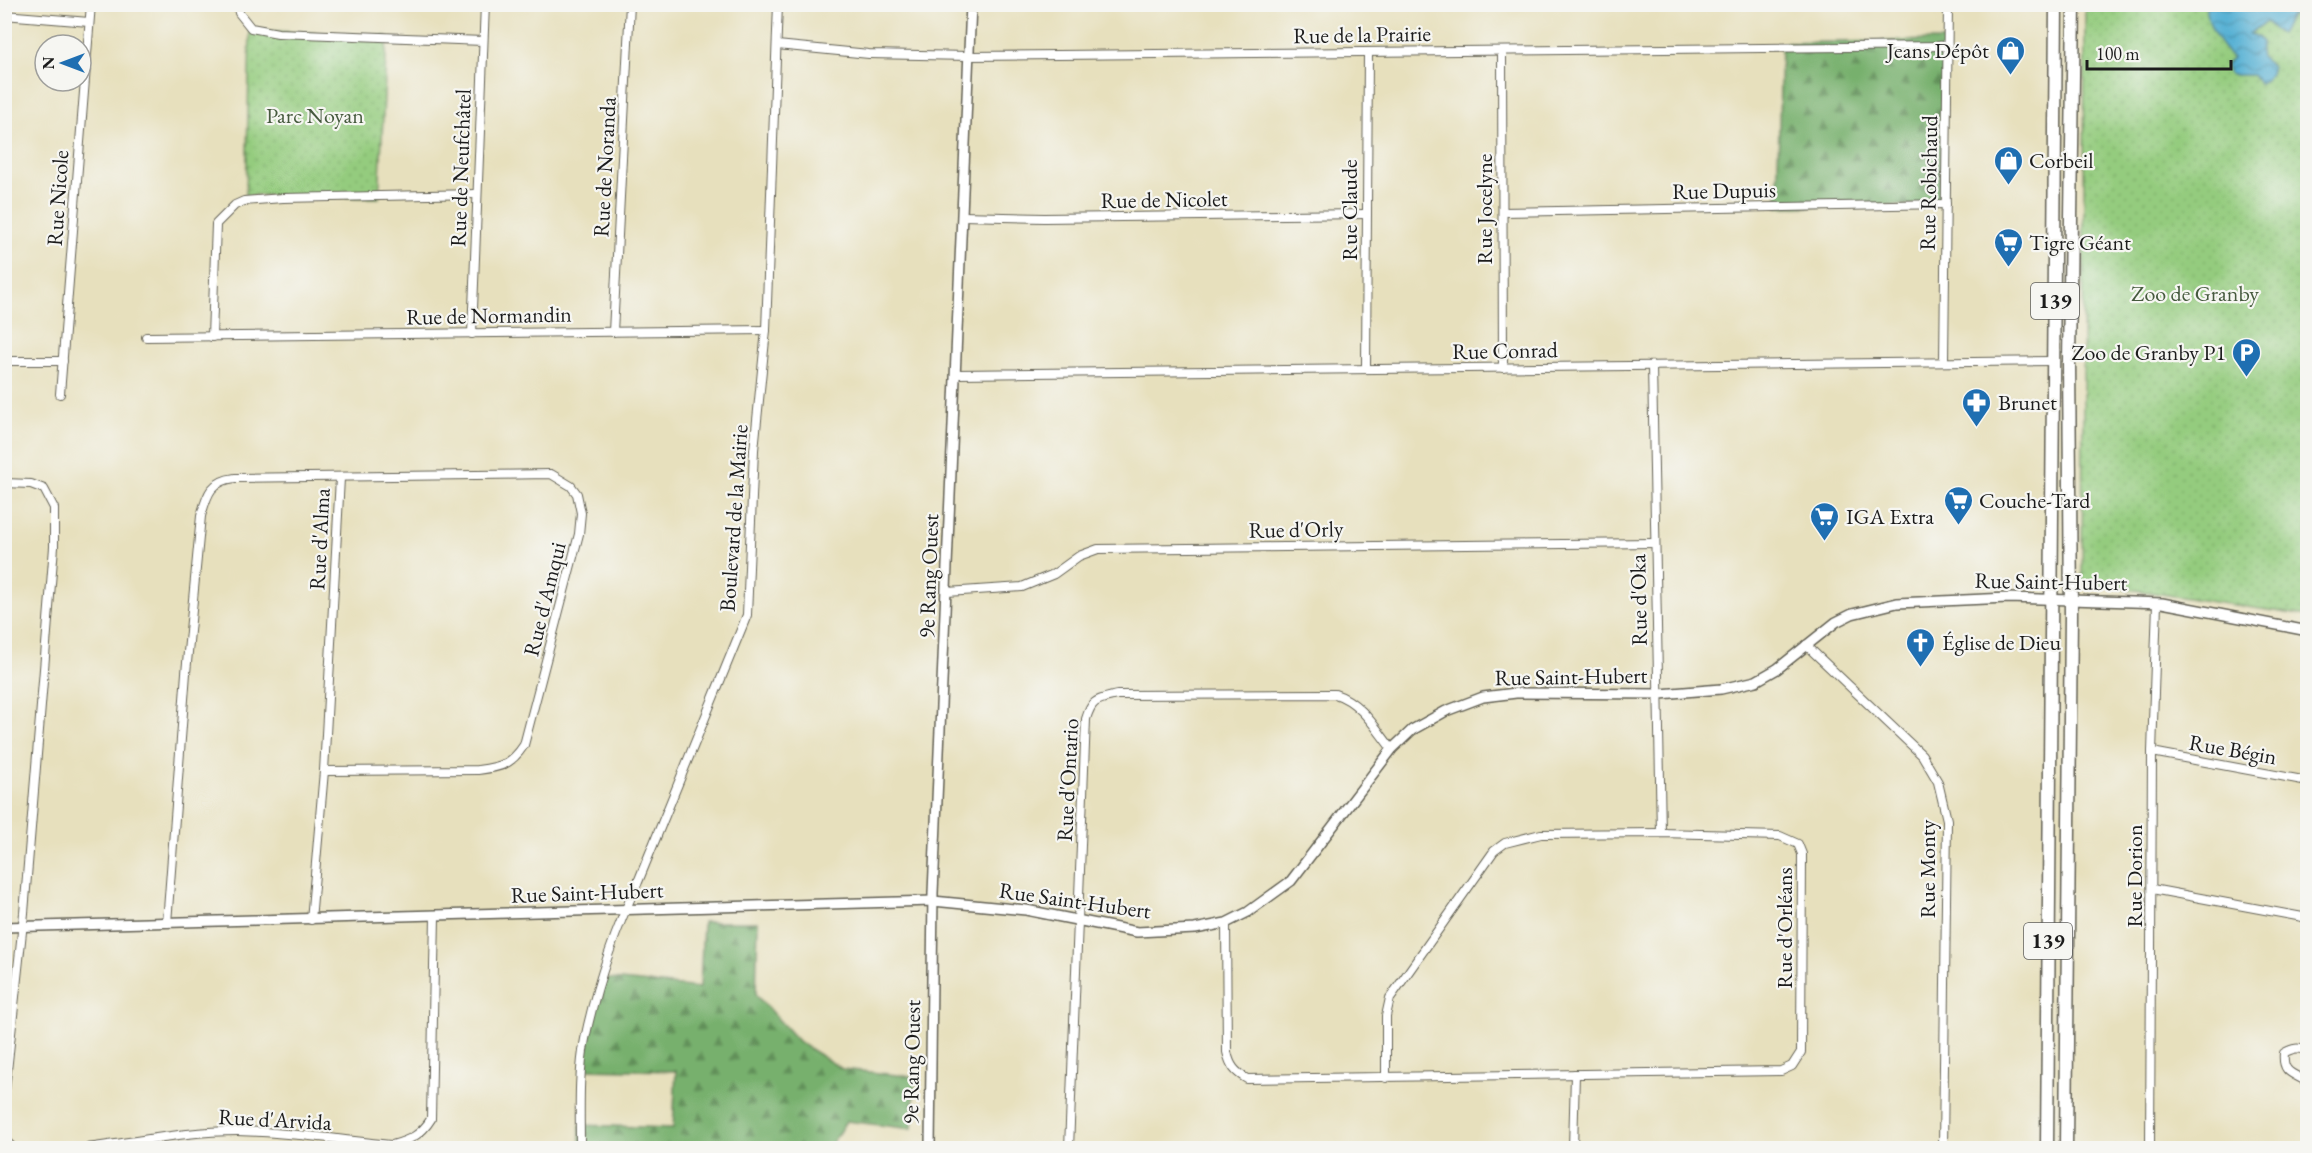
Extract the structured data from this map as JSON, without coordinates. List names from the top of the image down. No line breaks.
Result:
{"streets":{"highway":["139"],"street":["Rue de la Prairie","Rue de Noranda","Rue de Neufchâtel","Rue Robichaud","Rue Dupuis","Rue Nicole","Rue de Nicolet","Rue Jocelyne","Rue Claude","Rue de Normandin","Rue Conrad","Boulevard de la Mairie","Rue d'Orly","Rue d'Alma","9e Rang Ouest","Rue Saint-Hubert","Rue d'Amqui","Rue d'Oka","Rue Bégin","Rue d'Ontario","Rue Monty","Rue Dorion","Rue d'Orléans","Rue d'Arvida"]},"crossings":[["Rue de la Prairie","Rue Robichaud"],["Rue de la Prairie","Rue Jocelyne"],["Rue de la Prairie","Rue Claude"],["Rue de la Prairie","Boulevard de la Mairie"],["Rue de la Prairie","9e Rang Ouest"],["Rue de Noranda","Rue de Normandin"],["Rue de Neufchâtel","Rue de Normandin"],["Rue Robichaud","Rue Dupuis"],["Rue Robichaud","Rue Conrad"],["Rue Dupuis","Rue Jocelyne"],["Rue de Nicolet","Rue Claude"],["Rue de Nicolet","9e Rang Ouest"],["Rue Jocelyne","Rue Conrad"],["Rue Claude","Rue Conrad"],["139","Rue Conrad"],["139","Rue Saint-Hubert"],["Rue de Normandin","Boulevard de la Mairie"],["Rue Conrad","9e Rang Ouest"],["Rue Conrad","Rue d'Oka"],["Boulevard de la Mairie","Rue Saint-Hubert"],["Rue d'Orly","9e Rang Ouest"],["Rue d'Orly","Rue d'Oka"],["Rue d'Alma","Rue Saint-Hubert"],["Rue d'Alma","Rue d'Amqui"],["9e Rang Ouest","Rue Saint-Hubert"],["Rue Saint-Hubert","Rue d'Oka"],["Rue Saint-Hubert","Rue d'Ontario"],["Rue Saint-Hubert","Rue Monty"],["Rue Saint-Hubert","Rue Dorion"],["Rue Saint-Hubert","Rue d'Orléans"],["Rue Saint-Hubert","Rue d'Arvida"],["Rue d'Oka","Rue d'Orléans"],["Rue Bégin","Rue Dorion"]],"parks":["Parc Noyan","Zoo de Granby"],"places":{"shop":["Jeans Dépôt","Corbeil"],"supermarket":["Tigre Géant","Couche-Tard","IGA Extra"],"parking":["Zoo de Granby P1"],"pharmacy":["Brunet"],"church":["Église de Dieu"]},"scale_bar":"100 m","north":"left"}
